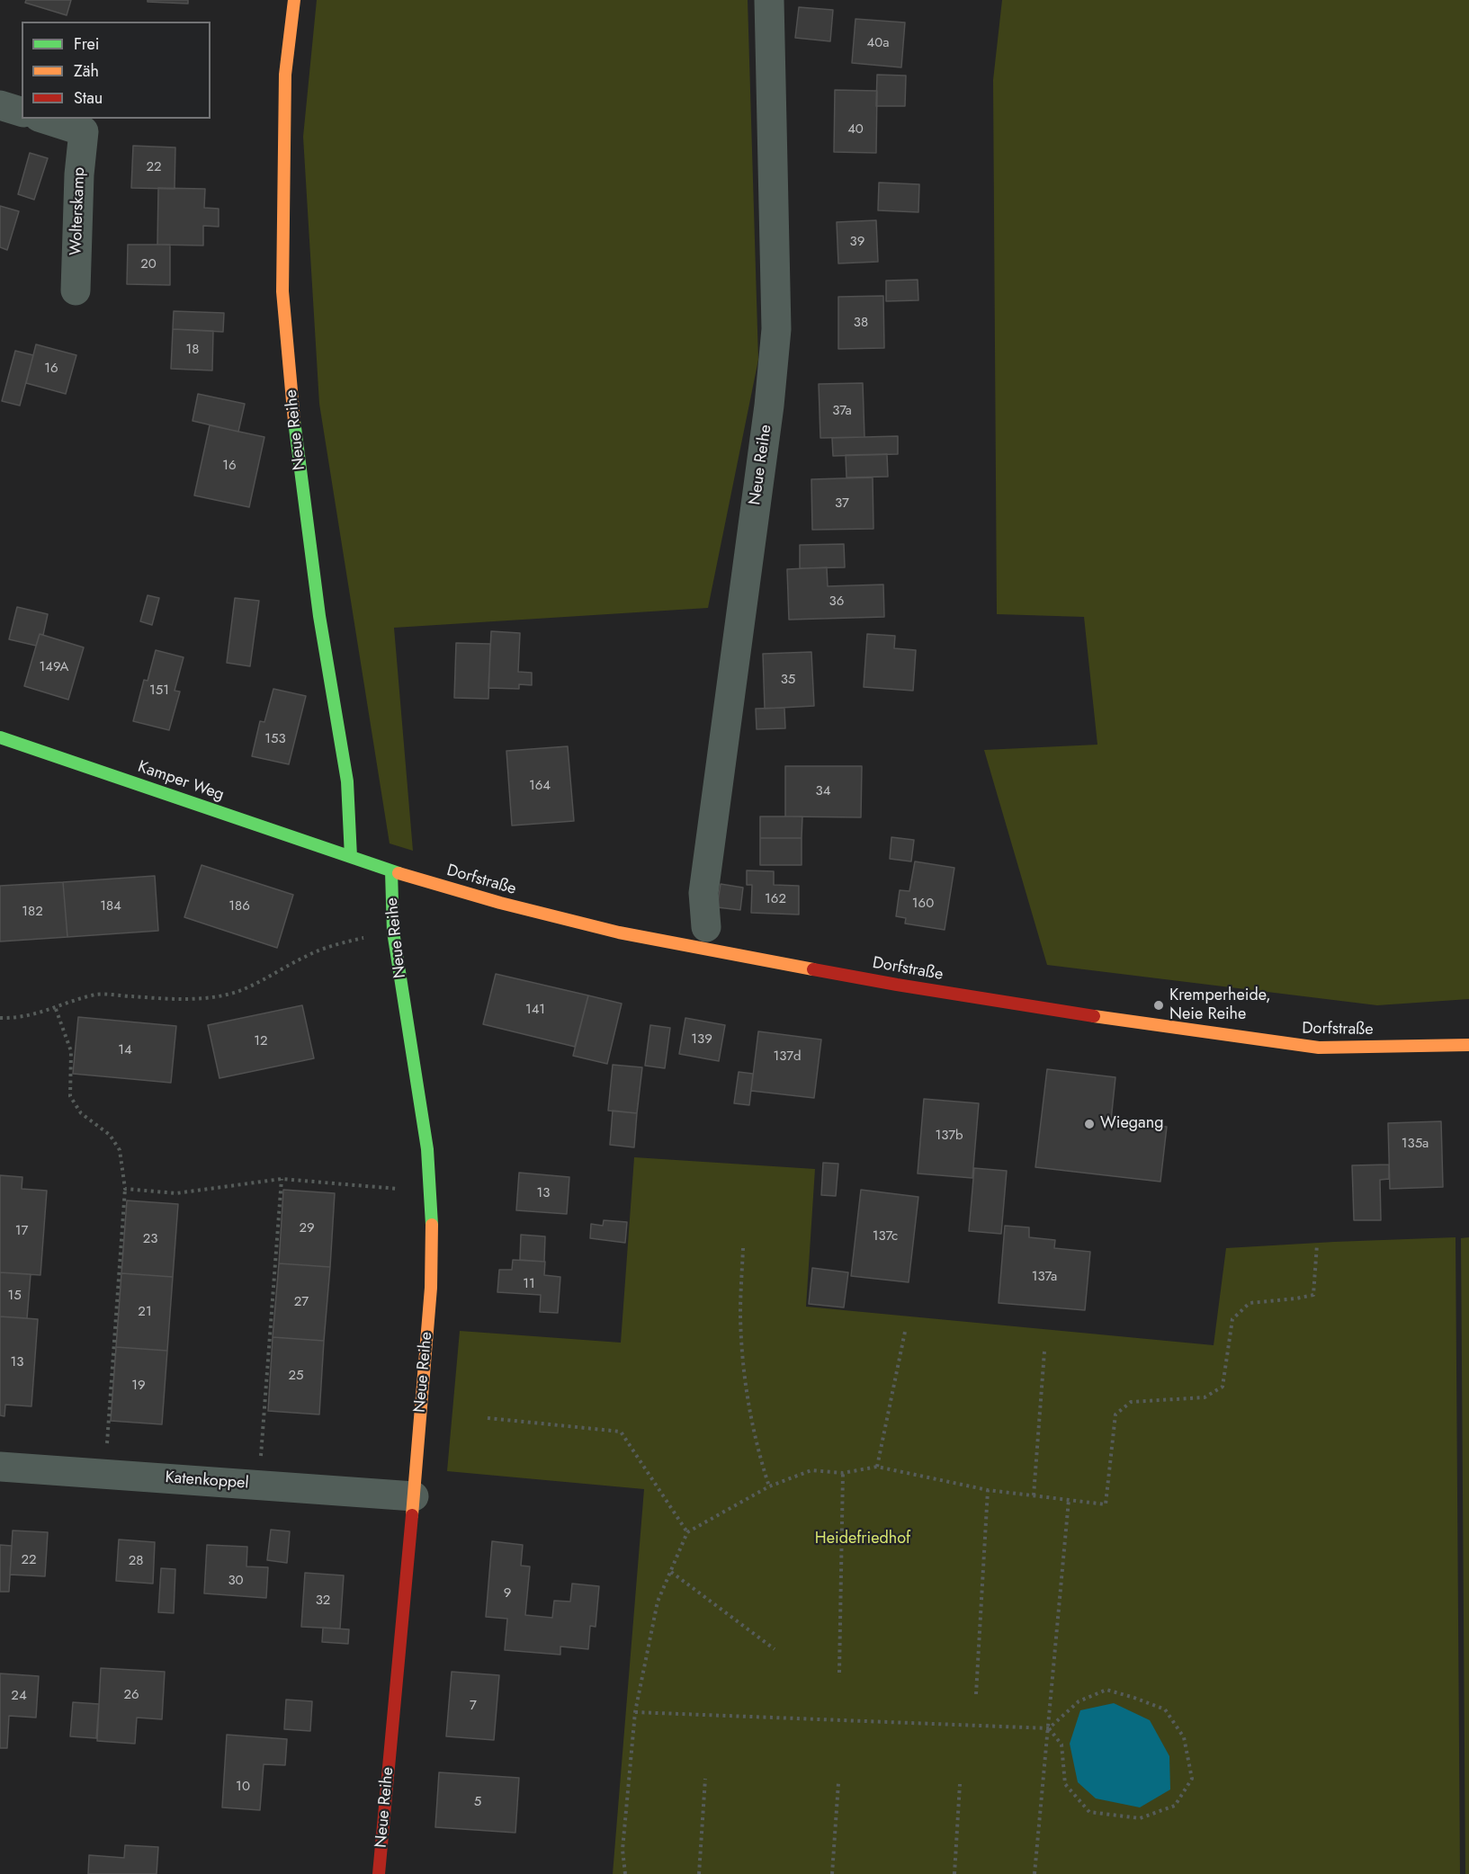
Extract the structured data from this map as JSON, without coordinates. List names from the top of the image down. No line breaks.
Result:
{"streets":{"street":["Wolterskamp","Neue Reihe","Kamper Weg","Dorfstraße","Katenkoppel"]},"crossings":[["Neue Reihe","Kamper Weg"],["Neue Reihe","Dorfstraße"],["Neue Reihe","Katenkoppel"],["Kamper Weg","Dorfstraße"]],"parks":["Heidefriedhof"],"places":["Kremperheide, Neie Reihe","Wiegang"],"house_numbers":["40a","40","22","39","20","38","18","16","37a","16","37","36","149A","35","151","153","164","34","162","160","184","186","182","141","139","12","14","137d","137b","135a","13","29","17","137c","23","137a","11","15","27","21","13","25","19","22","28","30","9","32","26","24","7","10","5"],"legend":["Frei","Zäh","Stau"]}
